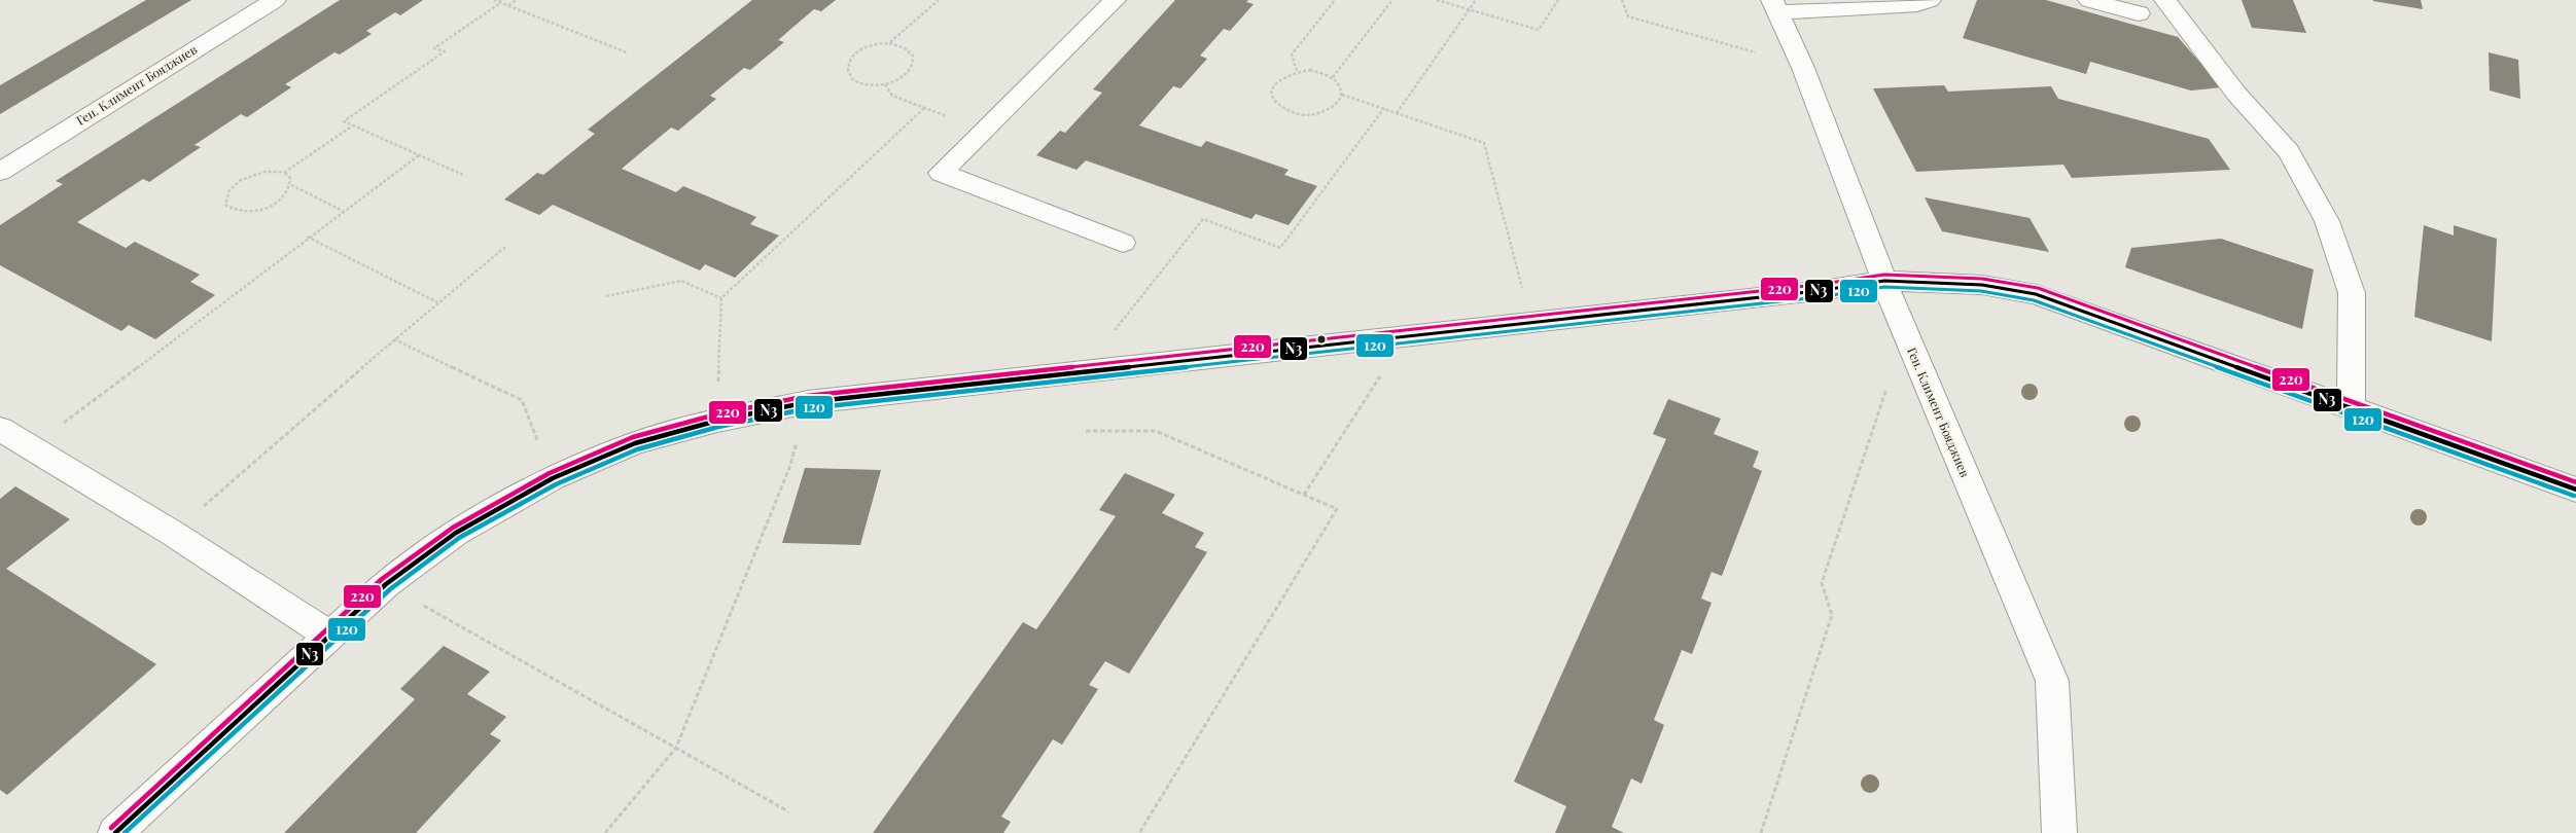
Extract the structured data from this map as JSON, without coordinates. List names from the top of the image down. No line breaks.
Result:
{"streets":{"street":["Ген. Климент Бояджиев"]},"lines":["transit line 220","transit line N3","transit line 120"]}
